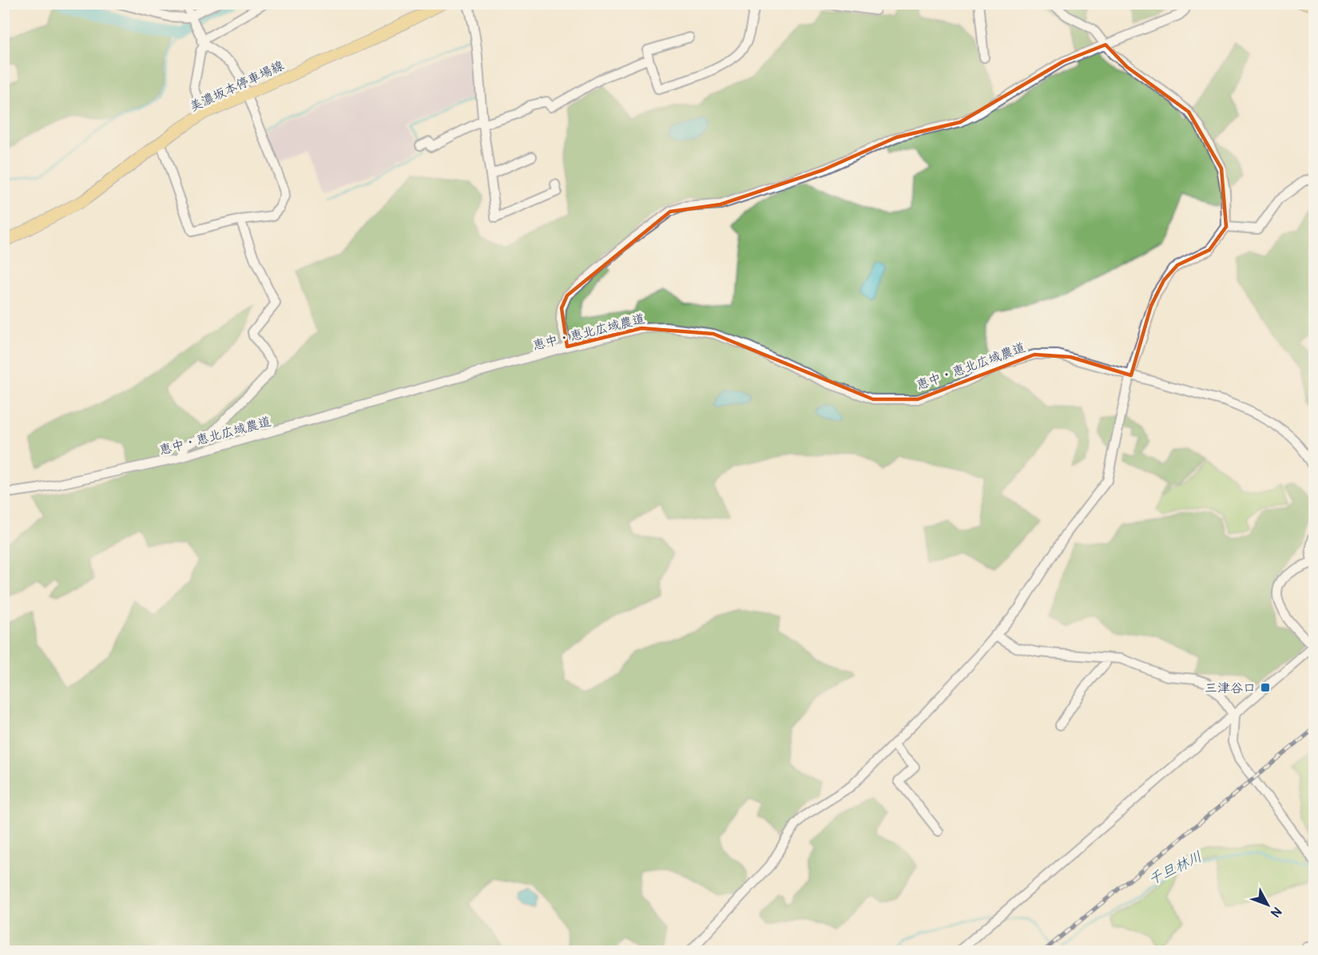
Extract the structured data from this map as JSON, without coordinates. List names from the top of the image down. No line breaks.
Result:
{"streets":{"main road":["美濃坂本停車場線"],"street":["恵中・恵北広域農道"]},"water":["千旦林川"],"places":{"transit":["三津谷口"]},"north":"bottom right"}
